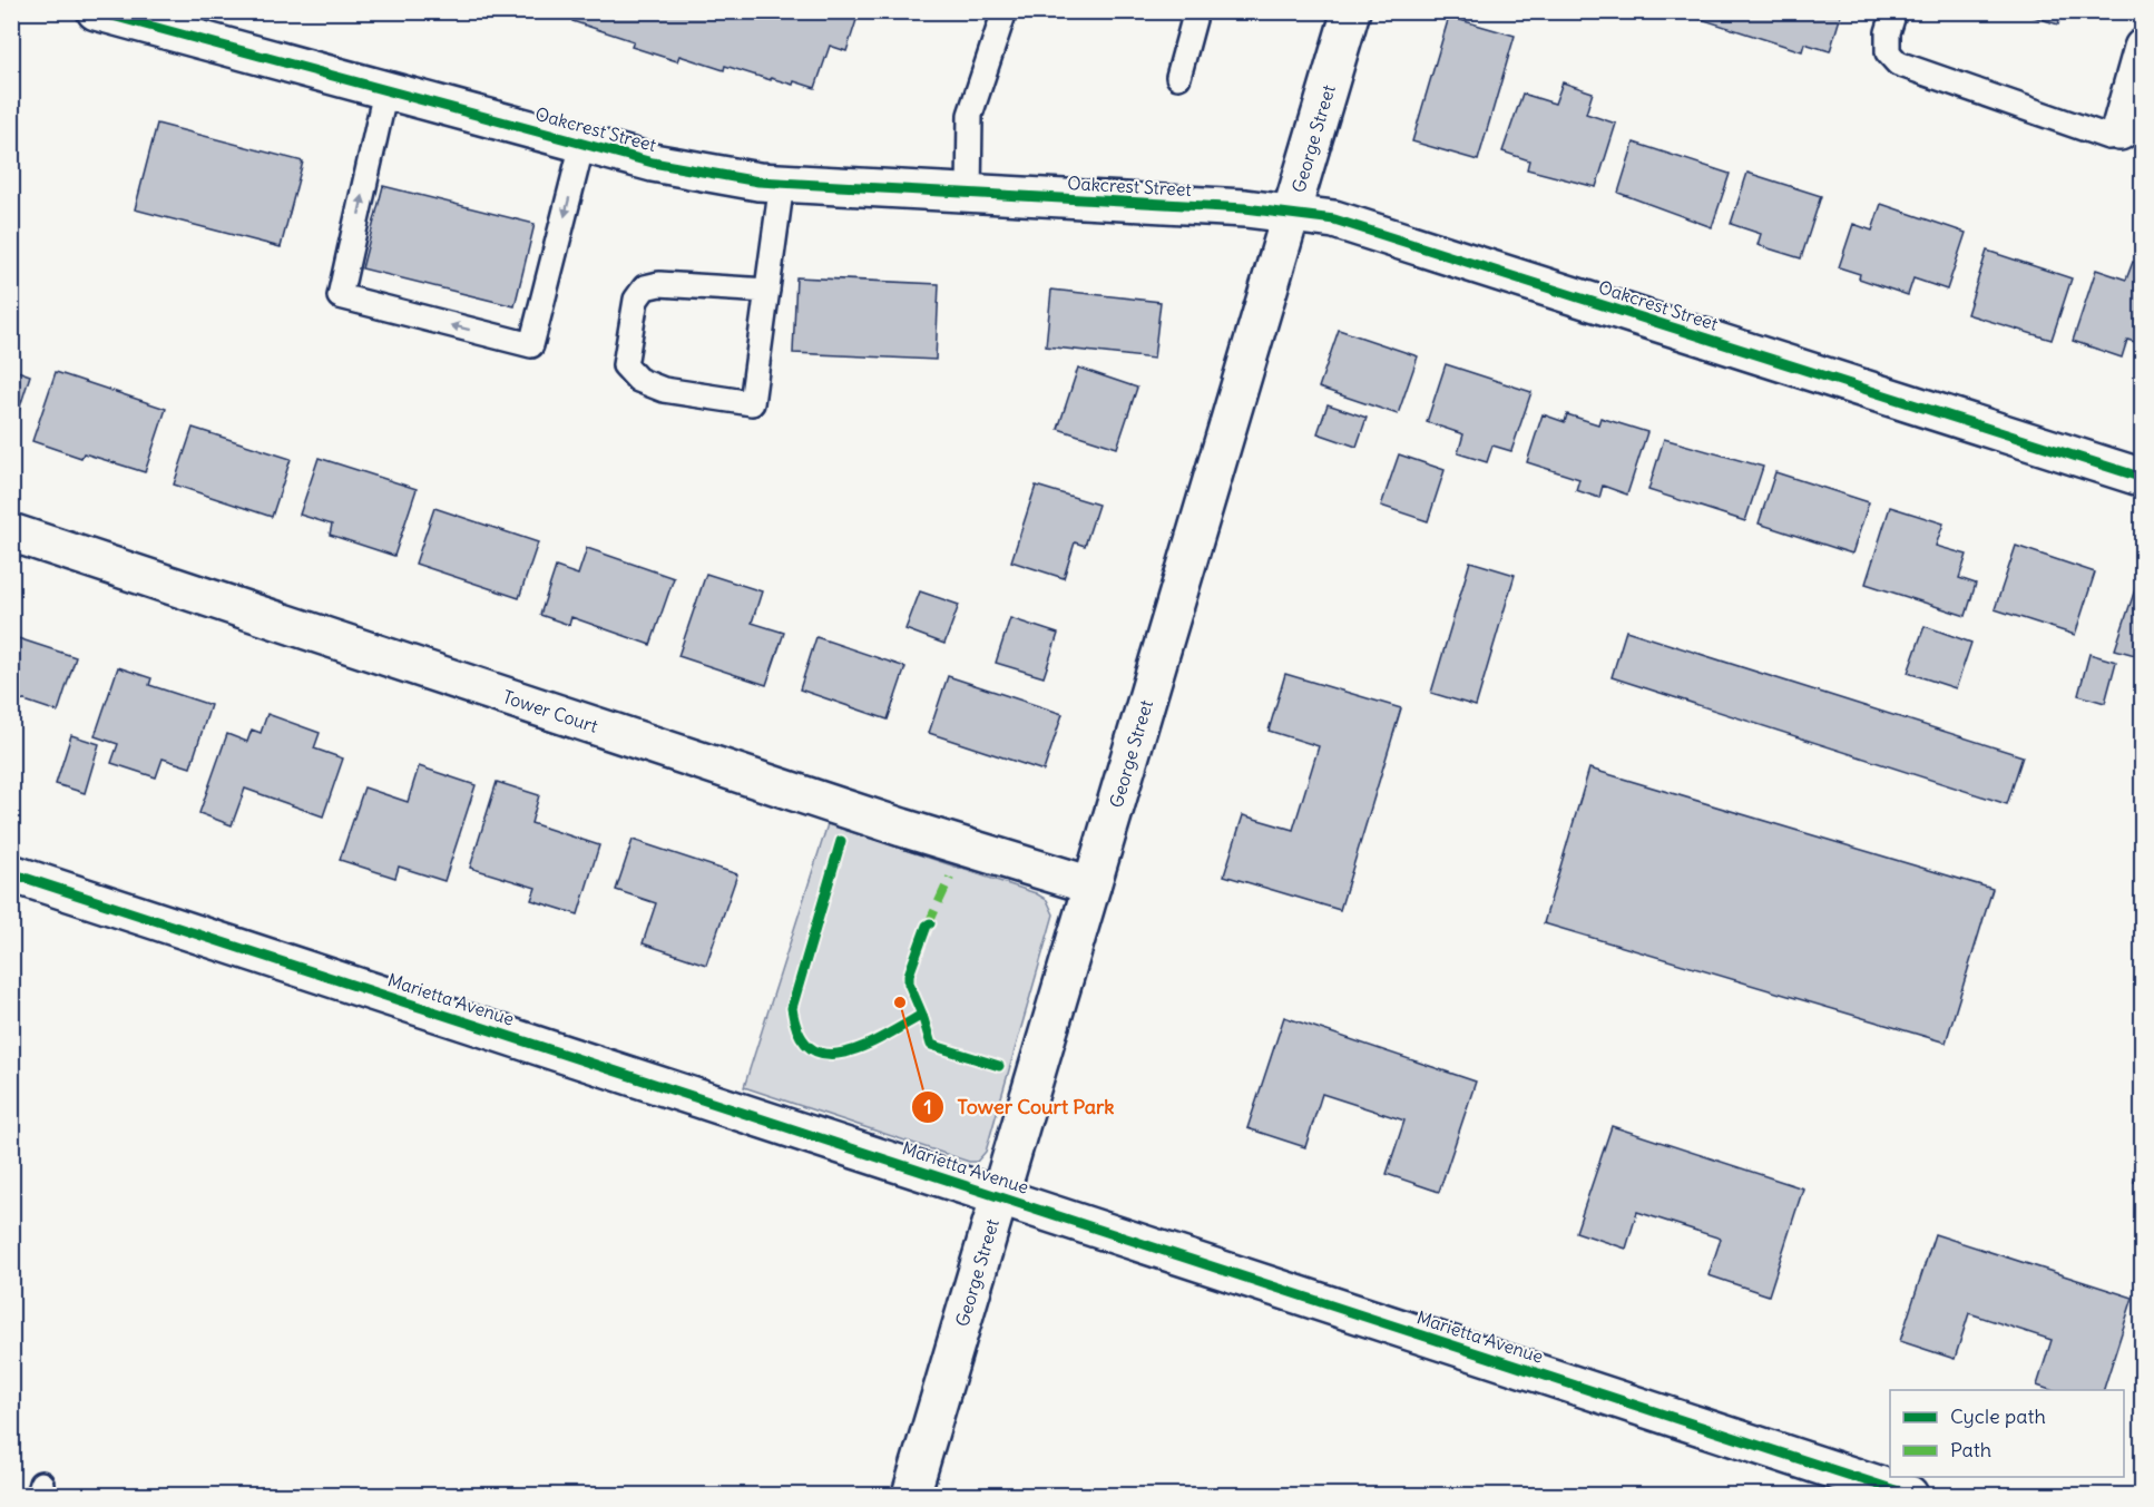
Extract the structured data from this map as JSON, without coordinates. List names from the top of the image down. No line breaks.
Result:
{"streets":{"street":["Oakcrest Street","George Street","Tower Court","Marietta Avenue"]},"crossings":[["Oakcrest Street","George Street"],["George Street","Tower Court"],["George Street","Marietta Avenue"]],"places":["Tower Court Park"],"legend":["Cycle path","Path"]}
